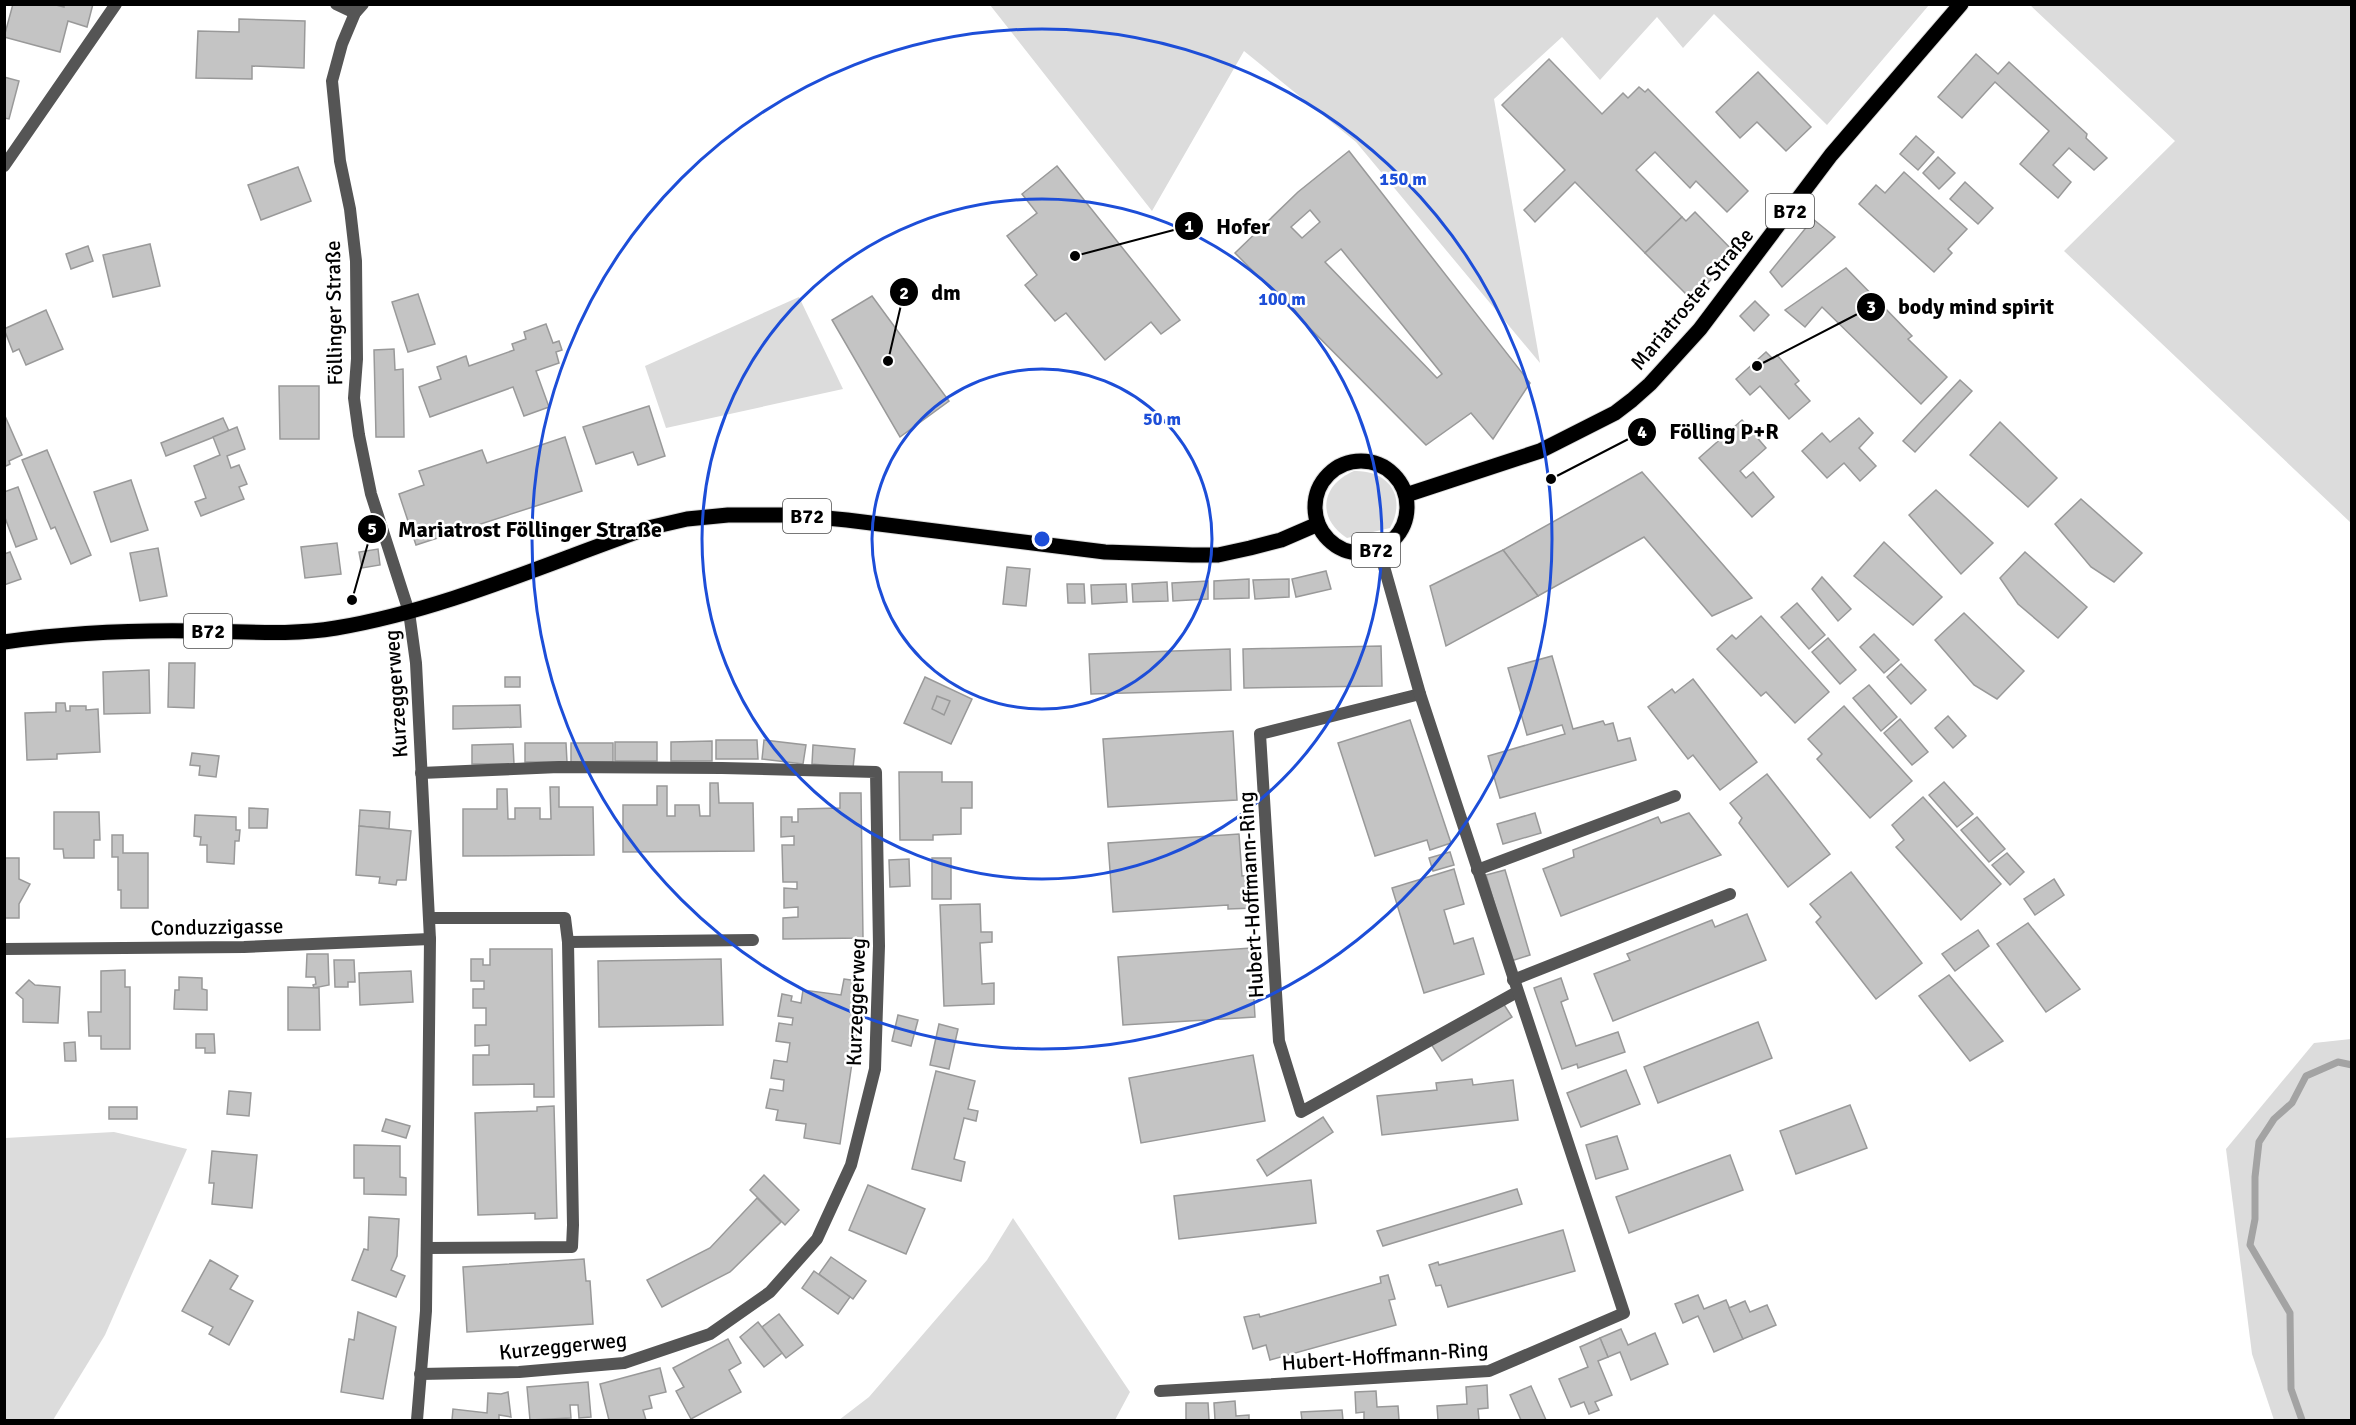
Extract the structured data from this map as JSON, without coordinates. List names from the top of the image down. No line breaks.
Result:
{"streets":{"main road":["B72","Mariatroster Straße"],"street":["Föllinger Straße","Kurzeggerweg","Hubert-Hoffmann-Ring","Conduzzigasse"]},"crossings":[["B72","Mariatroster Straße"],["B72","Föllinger Straße"],["B72","Kurzeggerweg"],["B72","Hubert-Hoffmann-Ring"],["Mariatroster Straße","Hubert-Hoffmann-Ring"],["Föllinger Straße","Kurzeggerweg"],["Kurzeggerweg","Conduzzigasse"]],"places":["Hofer","dm","body mind spirit","Fölling P+R","Mariatrost Föllinger Straße"],"rings":["150 m","100 m","50 m"]}
